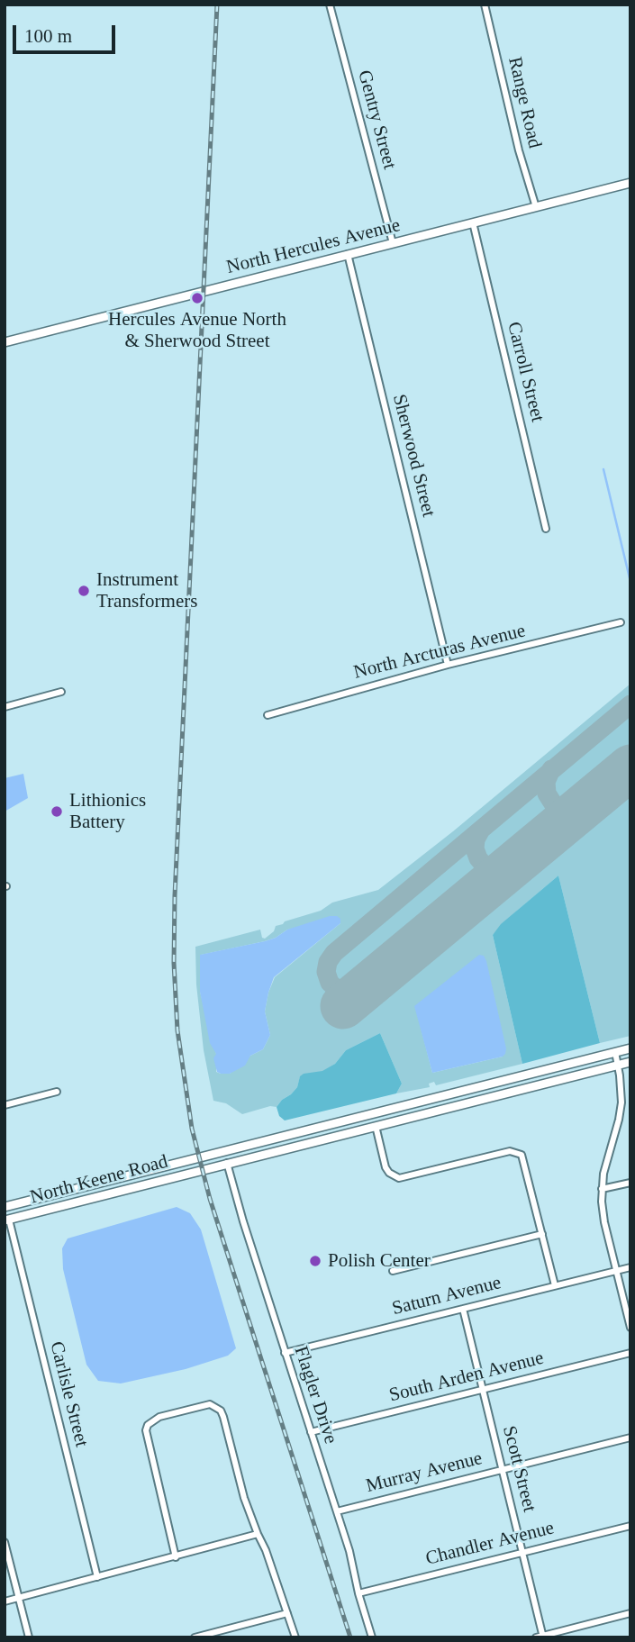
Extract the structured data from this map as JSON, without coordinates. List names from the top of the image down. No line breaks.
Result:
{"streets":{"main road":["North Hercules Avenue","North Keene Road"],"street":["Range Road","Gentry Street","Carroll Street","Sherwood Street","North Arcturas Avenue","Saturn Avenue","South Arden Avenue","Carlisle Street","Flagler Drive","Scott Street","Murray Avenue","Chandler Avenue"]},"crossings":[["Range Road","North Hercules Avenue"],["Gentry Street","North Hercules Avenue"],["North Hercules Avenue","Carroll Street"],["North Hercules Avenue","Sherwood Street"],["Sherwood Street","North Arcturas Avenue"],["North Keene Road","Carlisle Street"],["North Keene Road","Flagler Drive"],["Saturn Avenue","Flagler Drive"],["Saturn Avenue","Scott Street"],["South Arden Avenue","Flagler Drive"],["South Arden Avenue","Scott Street"],["Flagler Drive","Murray Avenue"],["Flagler Drive","Chandler Avenue"],["Scott Street","Murray Avenue"],["Scott Street","Chandler Avenue"]],"places":["Hercules Avenue North & Sherwood Street","Instrument Transformers","Lithionics Battery","Polish Center"],"scale_bar":"100 m"}
